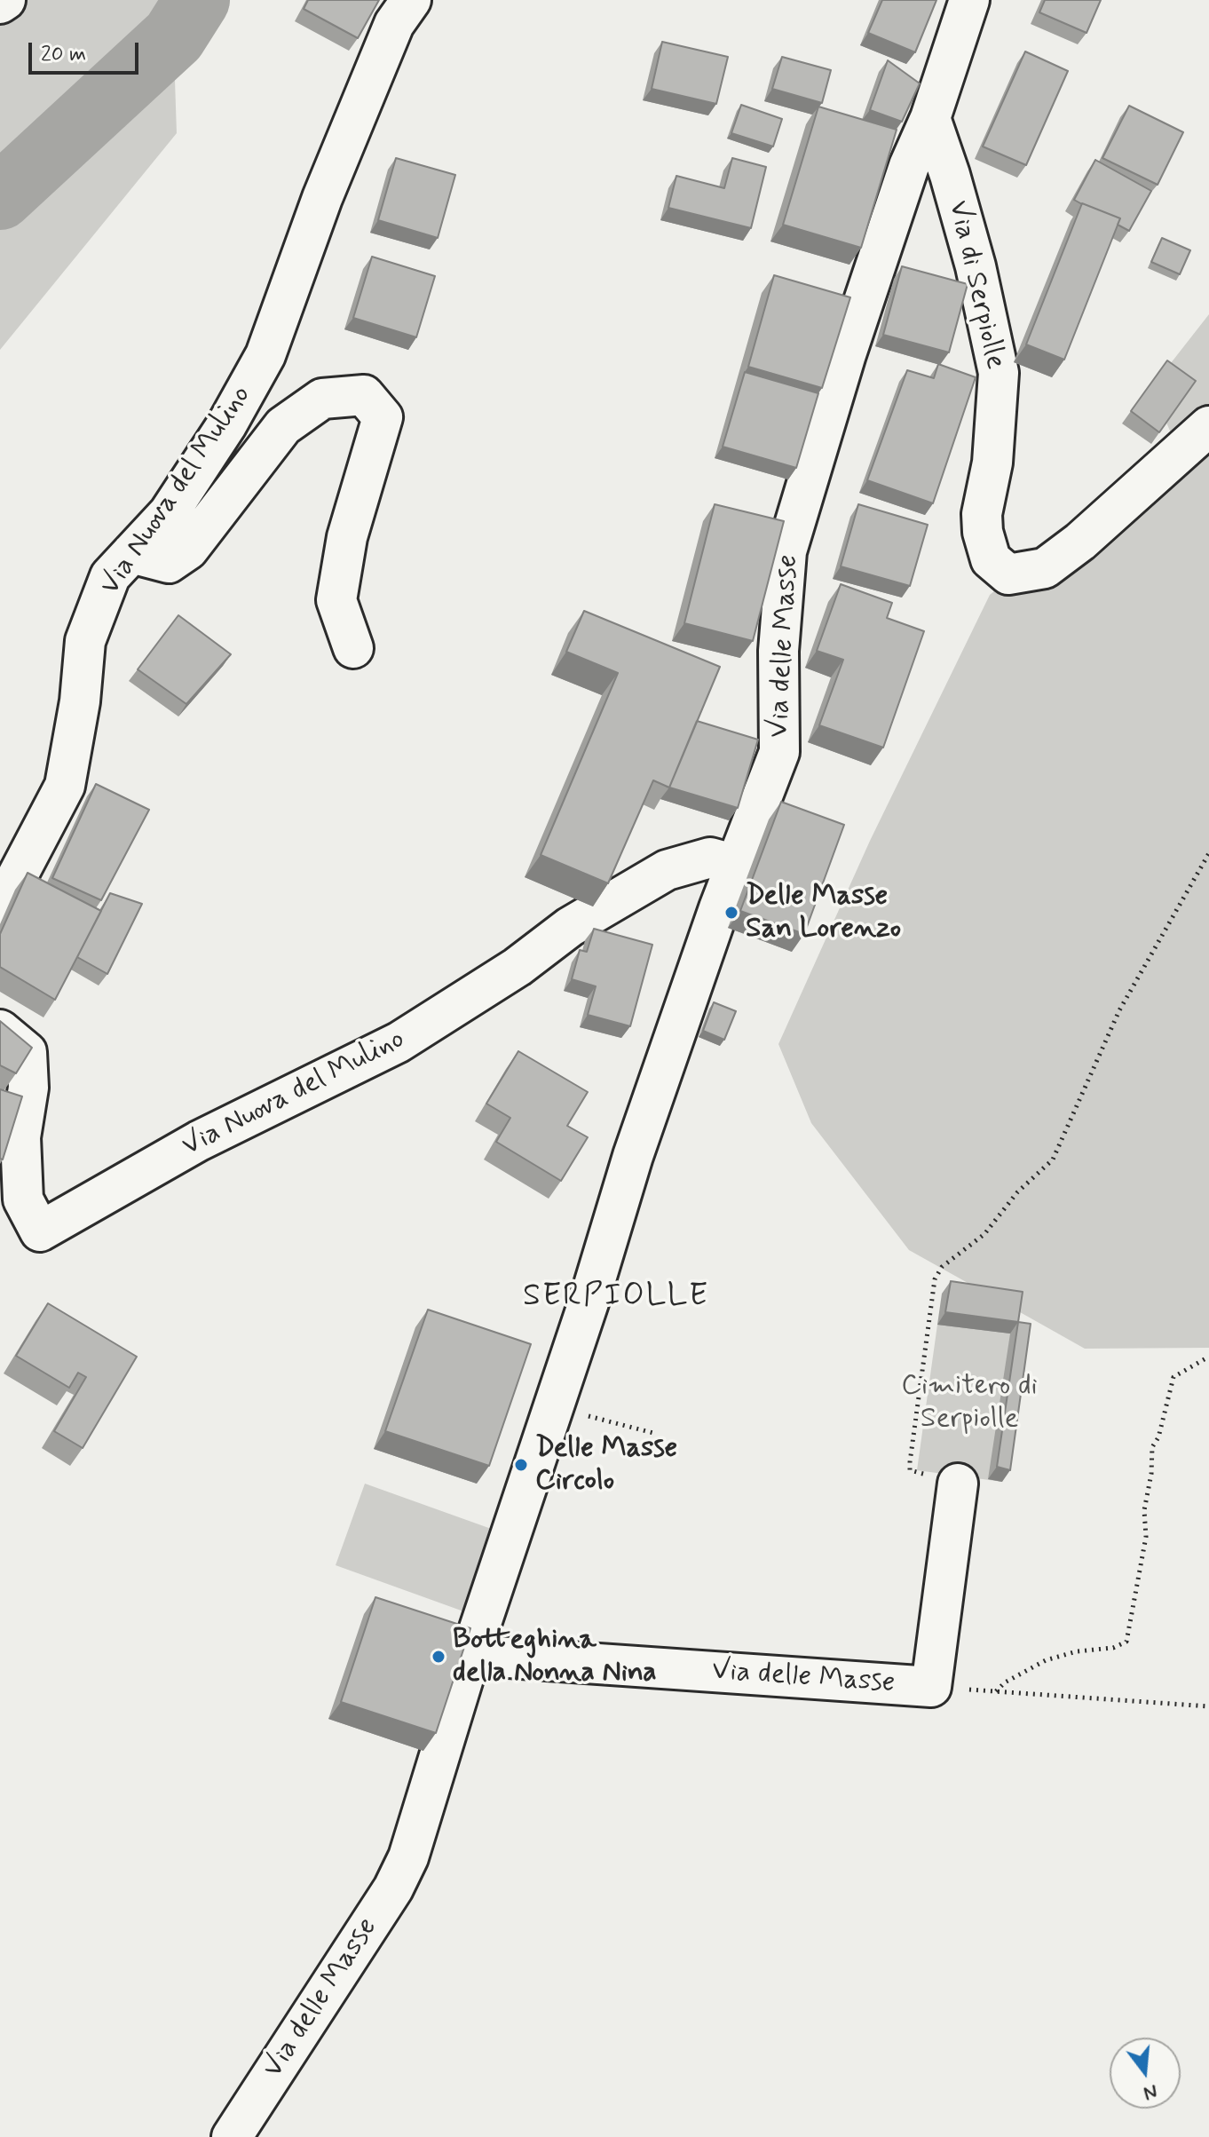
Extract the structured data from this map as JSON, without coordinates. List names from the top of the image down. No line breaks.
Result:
{"streets":{"street":["Via di Serpiolle","Via Nuova del Mulino","Via delle Masse"]},"crossings":[["Via di Serpiolle","Via delle Masse"],["Via Nuova del Mulino","Via delle Masse"]],"districts":["SERPIOLLE"],"parks":["Cimitero di Serpiolle"],"places":["Delle Masse San Lorenzo","Delle Masse Circolo","Botteghina della Nonna Nina"],"scale_bar":"20 m","north":"bottom"}
